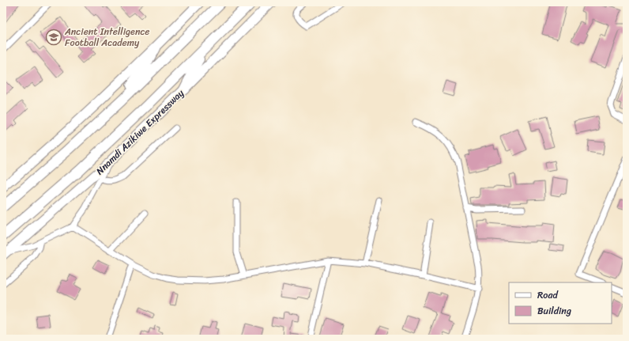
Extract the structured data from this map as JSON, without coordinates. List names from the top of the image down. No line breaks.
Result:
{"streets":{"highway":["Nnamdi Azikiwe Expressway"]},"places":{"school or university":["Ancient Intelligence Football Academy"]},"legend":["Road","Building"]}
